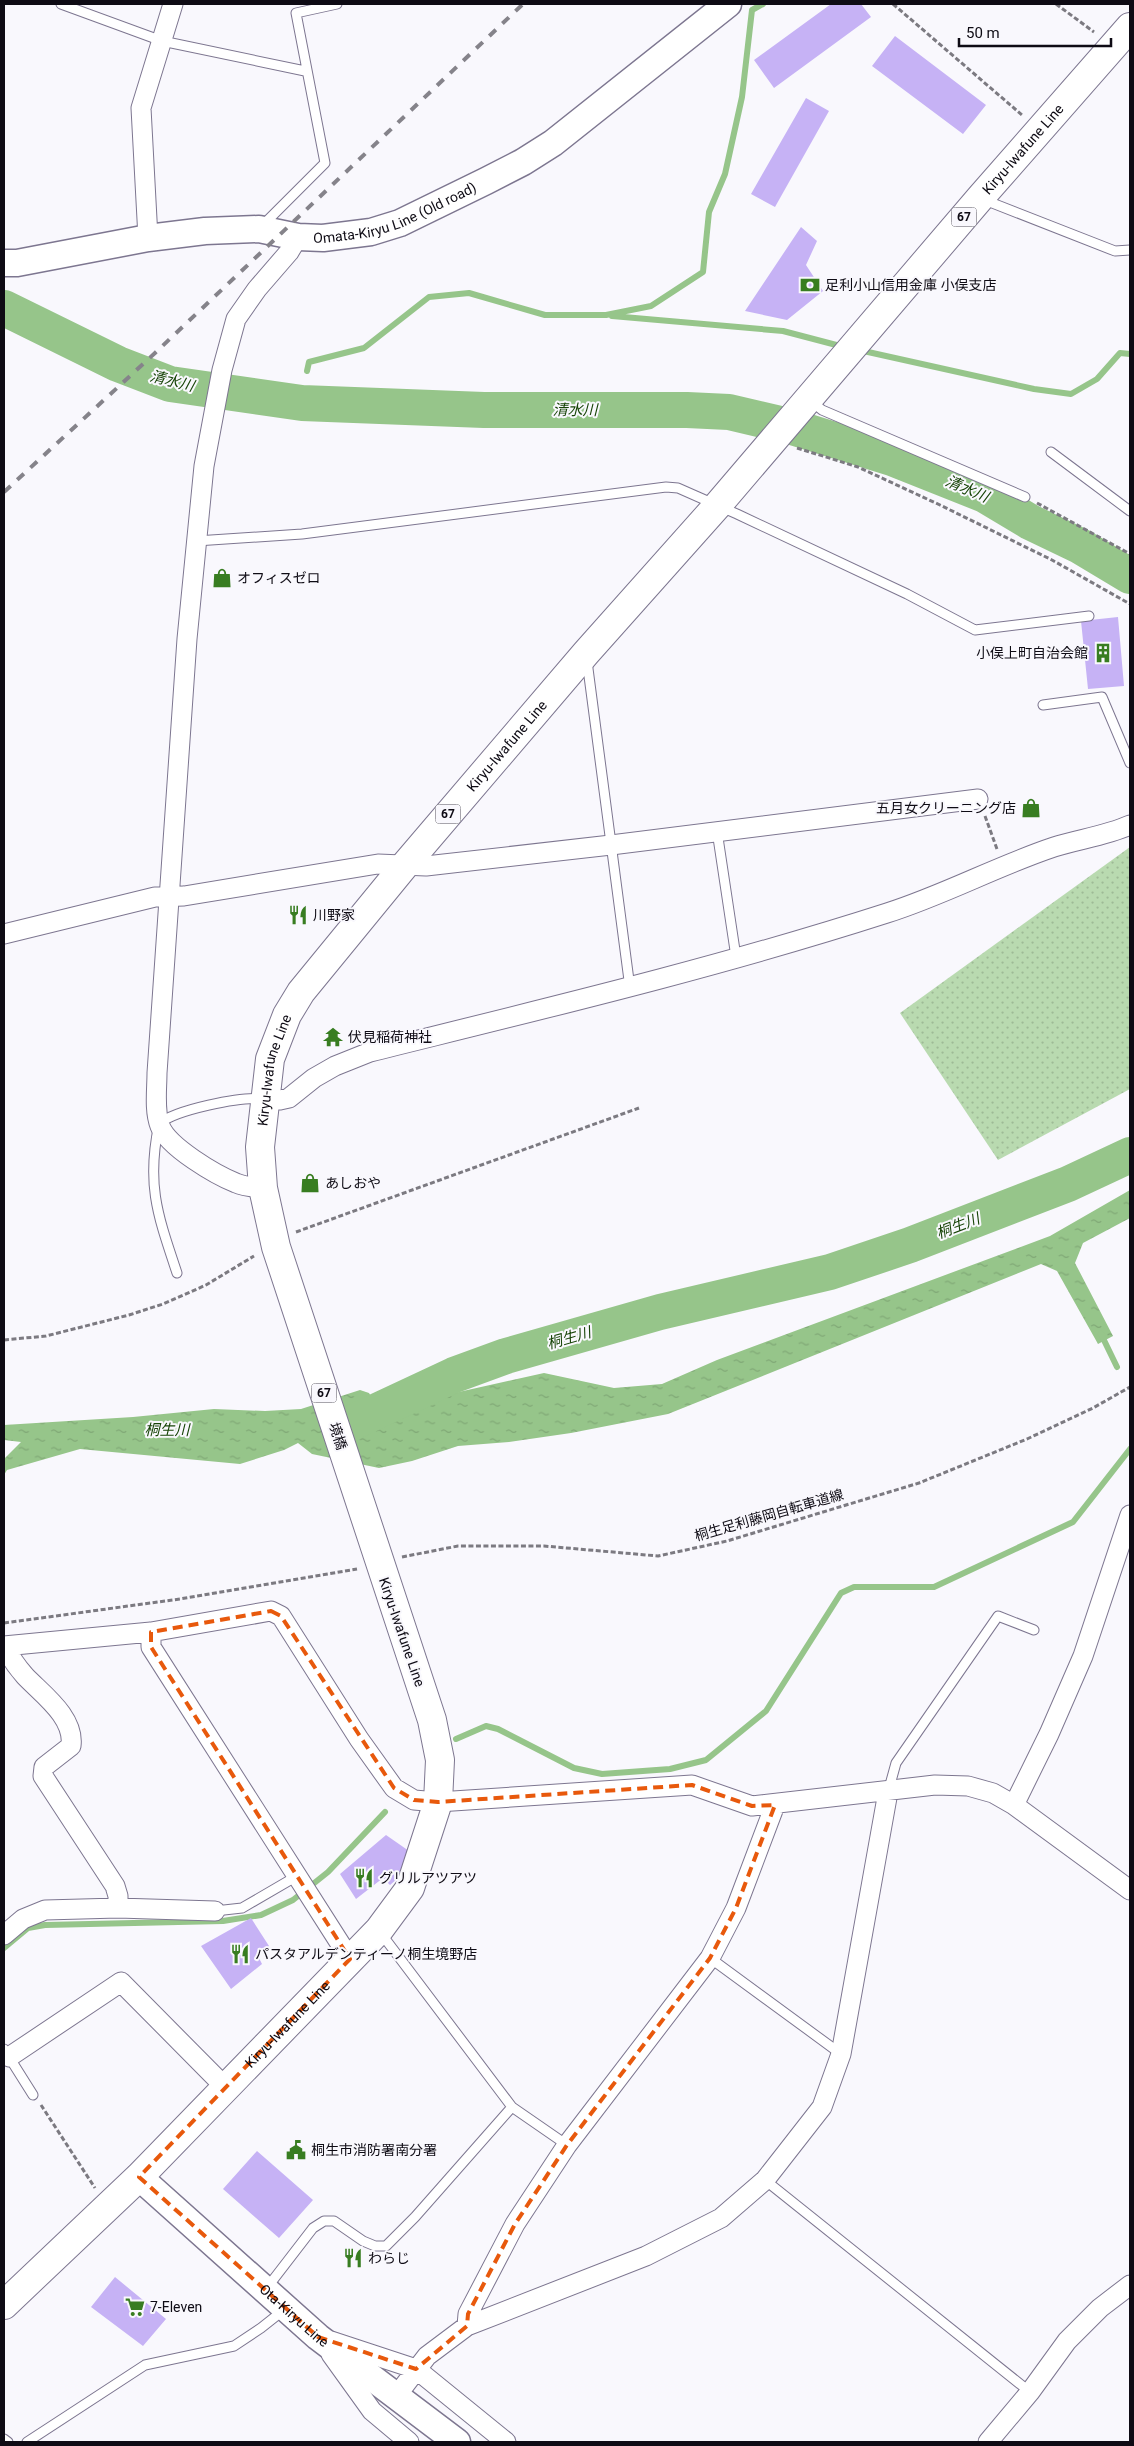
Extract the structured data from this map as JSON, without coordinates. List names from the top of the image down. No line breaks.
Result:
{"streets":{"main road":["Kiryu-Iwafune Line","67","境橋"],"street":["Omata-Kiryu Line (Old road)","Ota-Kiryu Line"],"path":["桐生足利藤岡自転車道線"]},"crossings":[["Kiryu-Iwafune Line","67"],["Kiryu-Iwafune Line","境橋"],["Kiryu-Iwafune Line","Ota-Kiryu Line"]],"water":["清水川","桐生川"],"places":{"bank":["足利小山信用金庫 小俣支店"],"shop":["オフィスゼロ","五月女クリーニング店","あしおや"],"building":["小俣上町自治会館"],"restaurant":["川野家","グリルアツアツ","パスタアルデンティーノ桐生境野店","わらじ"],"temple":["伏見稲荷神社"],"public building":["桐生市消防署南分署"],"supermarket":["7-Eleven"]},"scale_bar":"50 m"}
